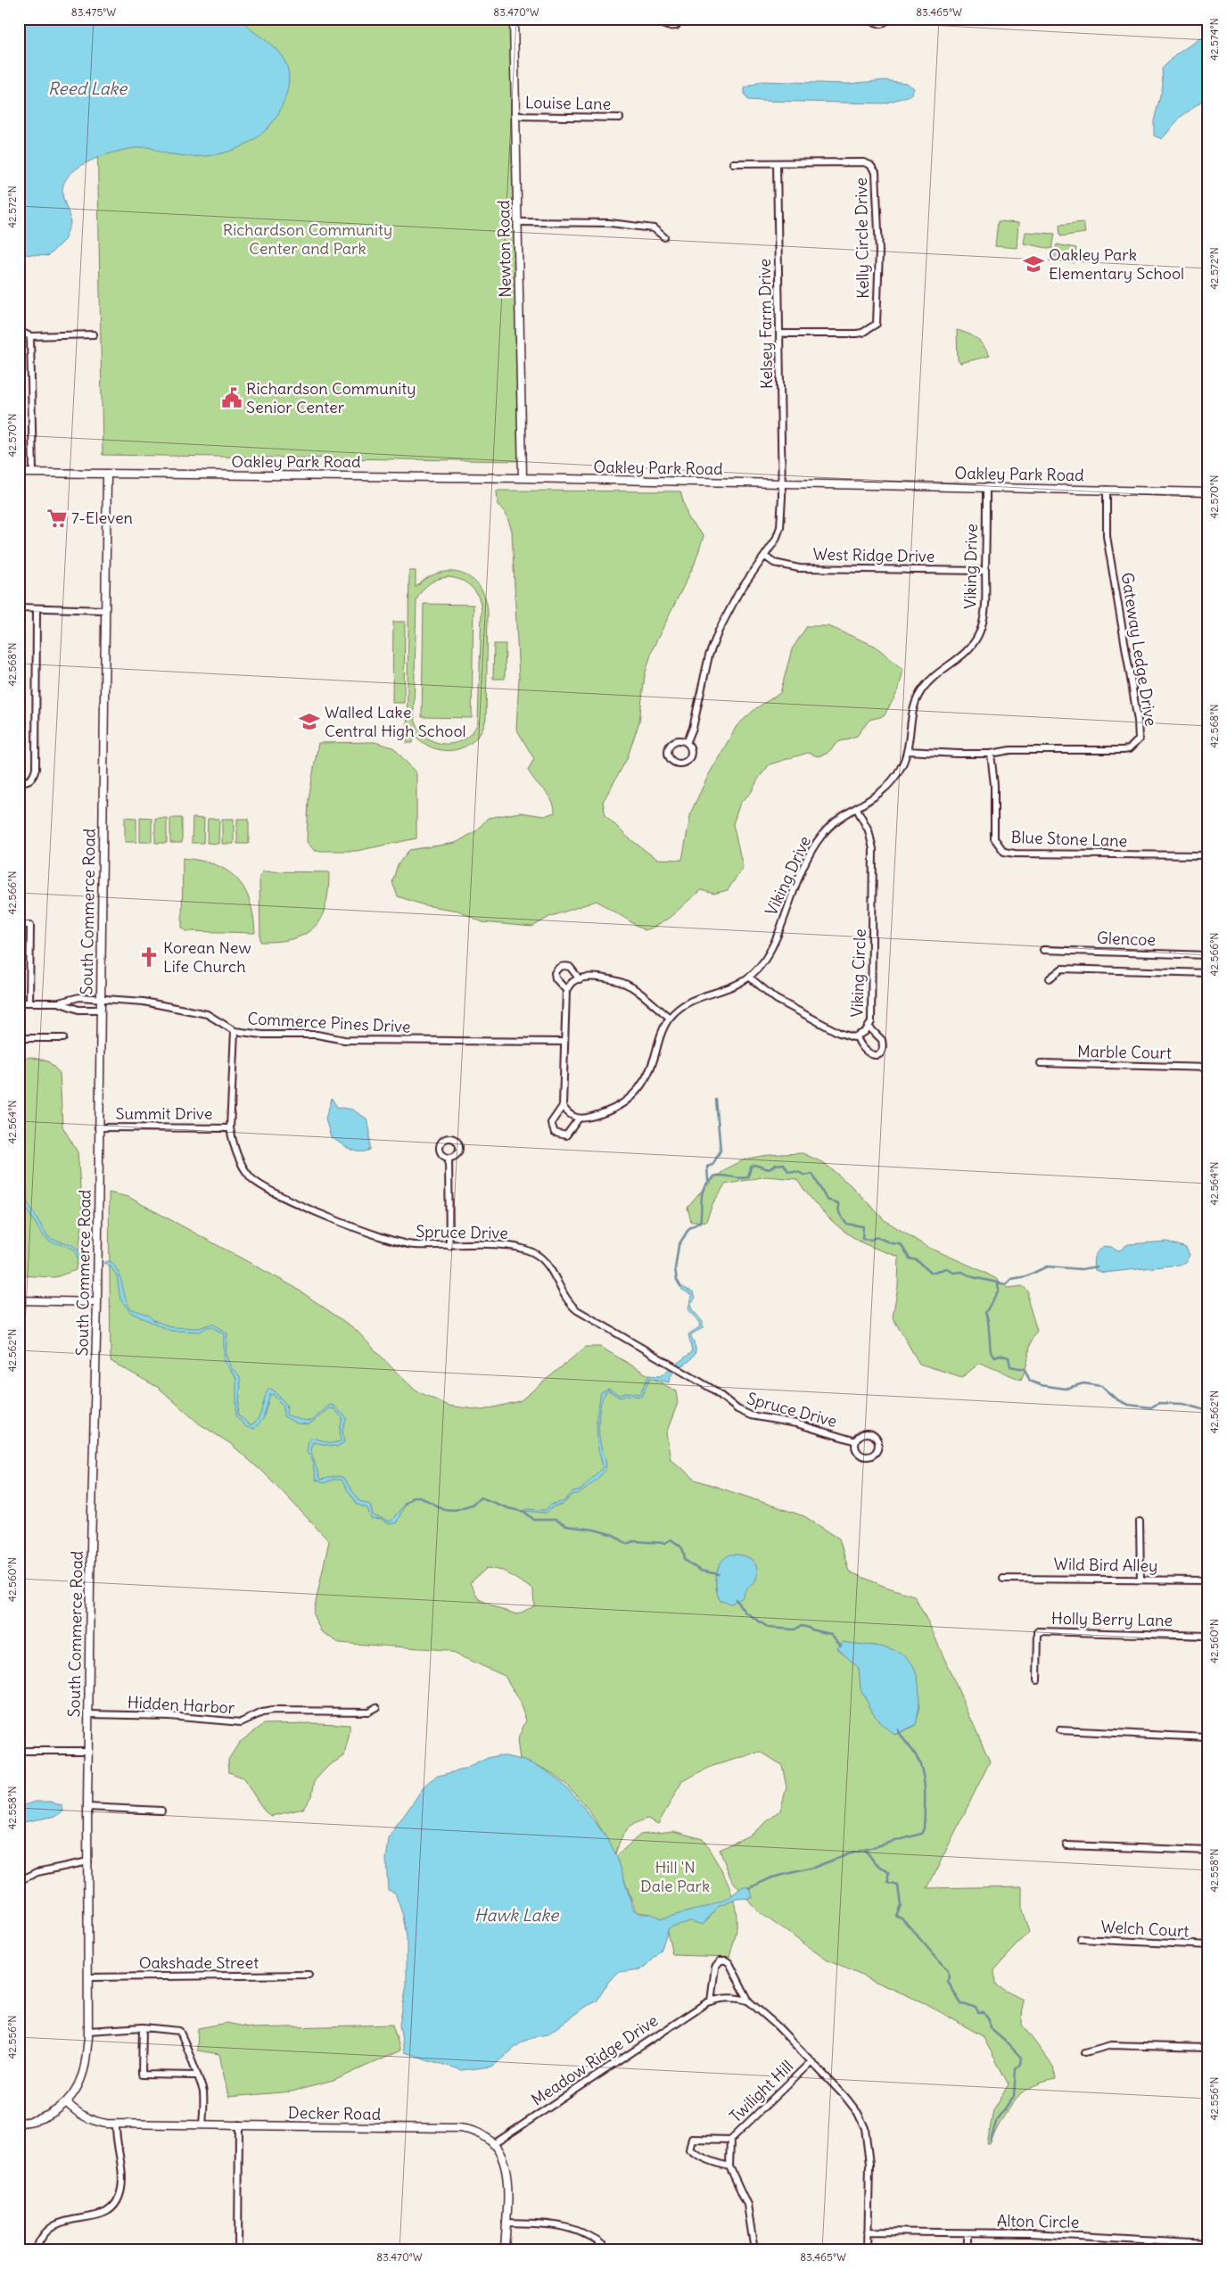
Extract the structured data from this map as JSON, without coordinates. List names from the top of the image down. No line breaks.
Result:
{"streets":{"street":["Louise Lane","Kelly Circle Drive","Newton Road","Kelsey Farm Drive","Oakley Park Road","West Ridge Drive","Viking Drive","Gateway Ledge Drive","Blue Stone Lane","South Commerce Road","Glencoe","Viking Circle","Commerce Pines Drive","Marble Court","Summit Drive","Spruce Drive","Wild Bird Alley","Holly Berry Lane","Hidden Harbor","Welch Court","Oakshade Street","Meadow Ridge Drive","Twilight Hill","Decker Road","Alton Circle"]},"crossings":[["Louise Lane","Newton Road"],["Kelly Circle Drive","Kelsey Farm Drive"],["Newton Road","Oakley Park Road"],["Kelsey Farm Drive","Oakley Park Road"],["Kelsey Farm Drive","West Ridge Drive"],["Oakley Park Road","Viking Drive"],["Oakley Park Road","Gateway Ledge Drive"],["Oakley Park Road","South Commerce Road"],["West Ridge Drive","Viking Drive"],["Viking Drive","Gateway Ledge Drive"],["Viking Drive","Viking Circle"],["Gateway Ledge Drive","Blue Stone Lane"],["South Commerce Road","Commerce Pines Drive"],["South Commerce Road","Summit Drive"],["South Commerce Road","Hidden Harbor"],["South Commerce Road","Oakshade Street"],["South Commerce Road","Decker Road"],["Commerce Pines Drive","Spruce Drive"],["Summit Drive","Spruce Drive"],["Meadow Ridge Drive","Decker Road"]],"water":["Reed Lake","Hawk Lake"],"parks":["Richardson Community Center and Park","Hill 'N Dale Park"],"places":{"school or university":["Oakley Park Elementary School","Walled Lake Central High School"],"public building":["Richardson Community Senior Center"],"supermarket":["7-Eleven"],"church":["Korean New Life Church"]},"coordinates":["83.475°W","83.470°W","83.465°W","42.574°N","42.572°N","42.570°N","42.568°N","42.566°N","42.564°N","42.562°N","42.560°N","42.558°N","42.556°N"]}
